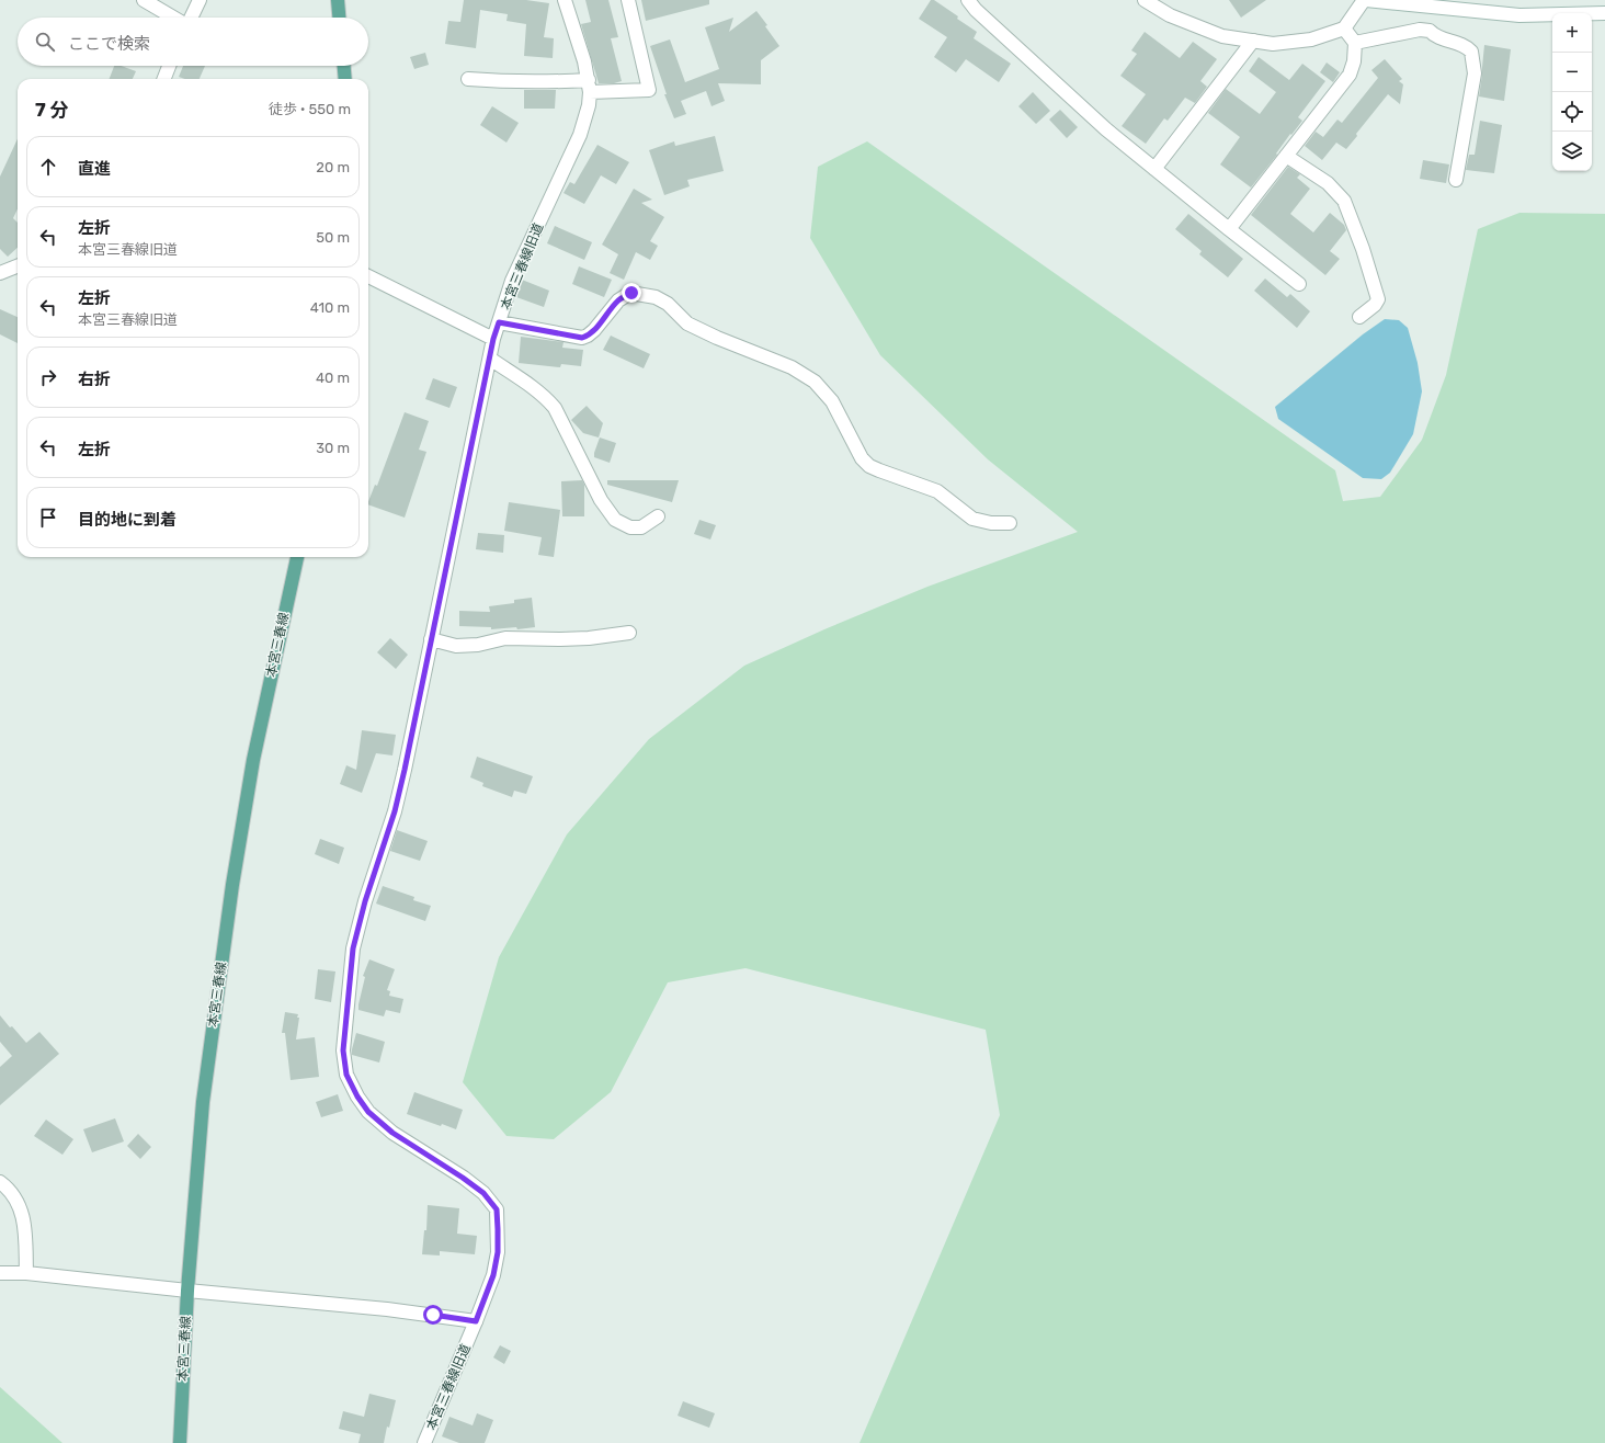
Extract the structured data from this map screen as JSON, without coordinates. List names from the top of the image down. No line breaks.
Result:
{"streets":{"main road":["本宮三春線"],"street":["本宮三春線旧道"]},"page":{"map_buttons":["+","−"],"search":"ここで検索","heading":["7 分","徒歩 · 550 m"],"list":[["直進","20 m"],["左折","本宮三春線旧道","50 m"],["左折","本宮三春線旧道","410 m"],["右折","40 m"],["左折","30 m"],"目的地に到着"]}}
